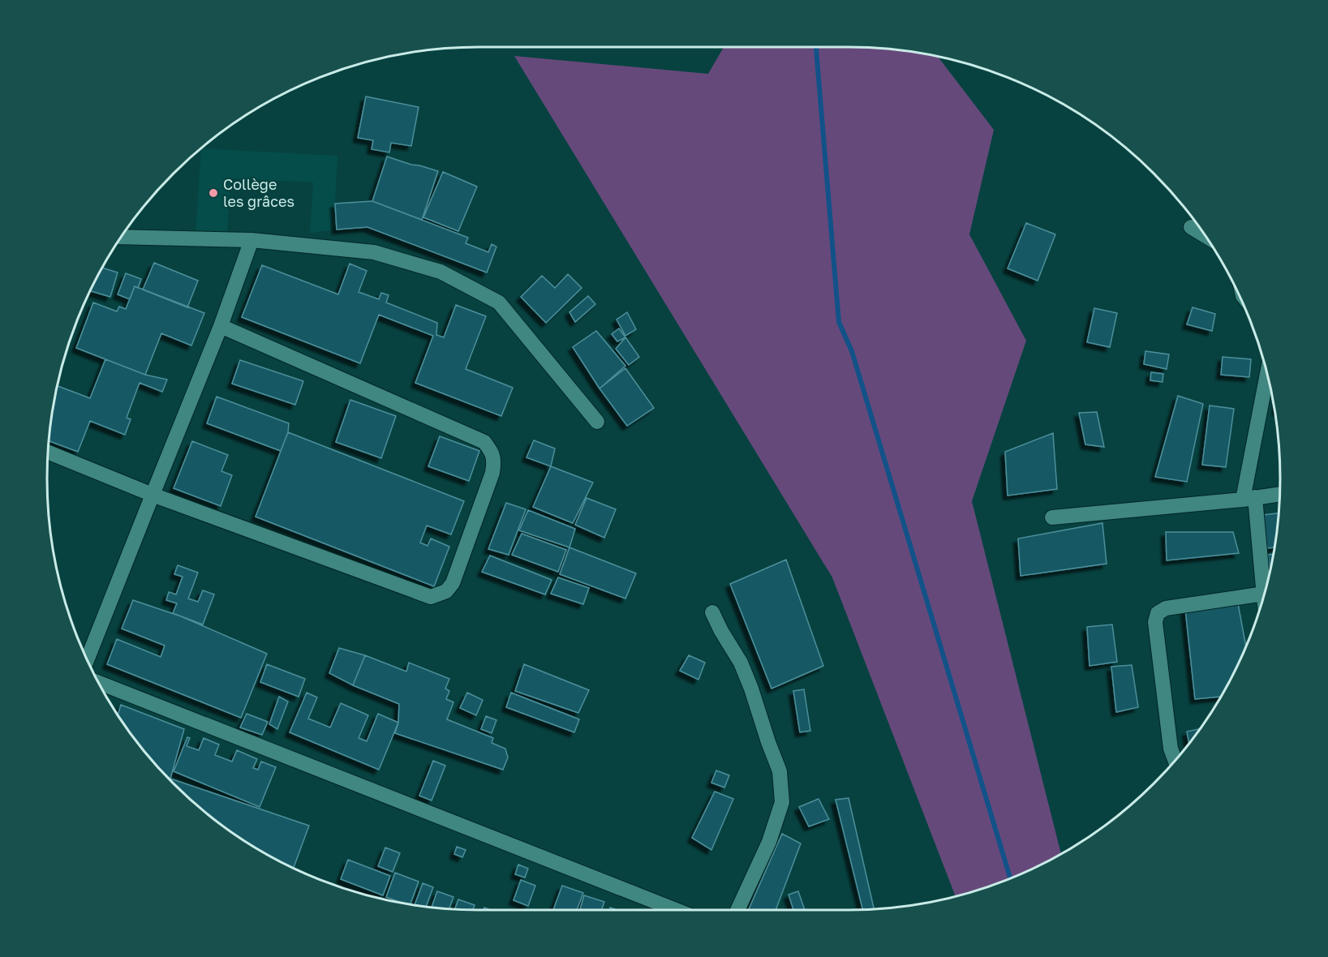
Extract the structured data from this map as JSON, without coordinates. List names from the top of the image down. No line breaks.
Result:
{"places":["Collège les grâces"]}
